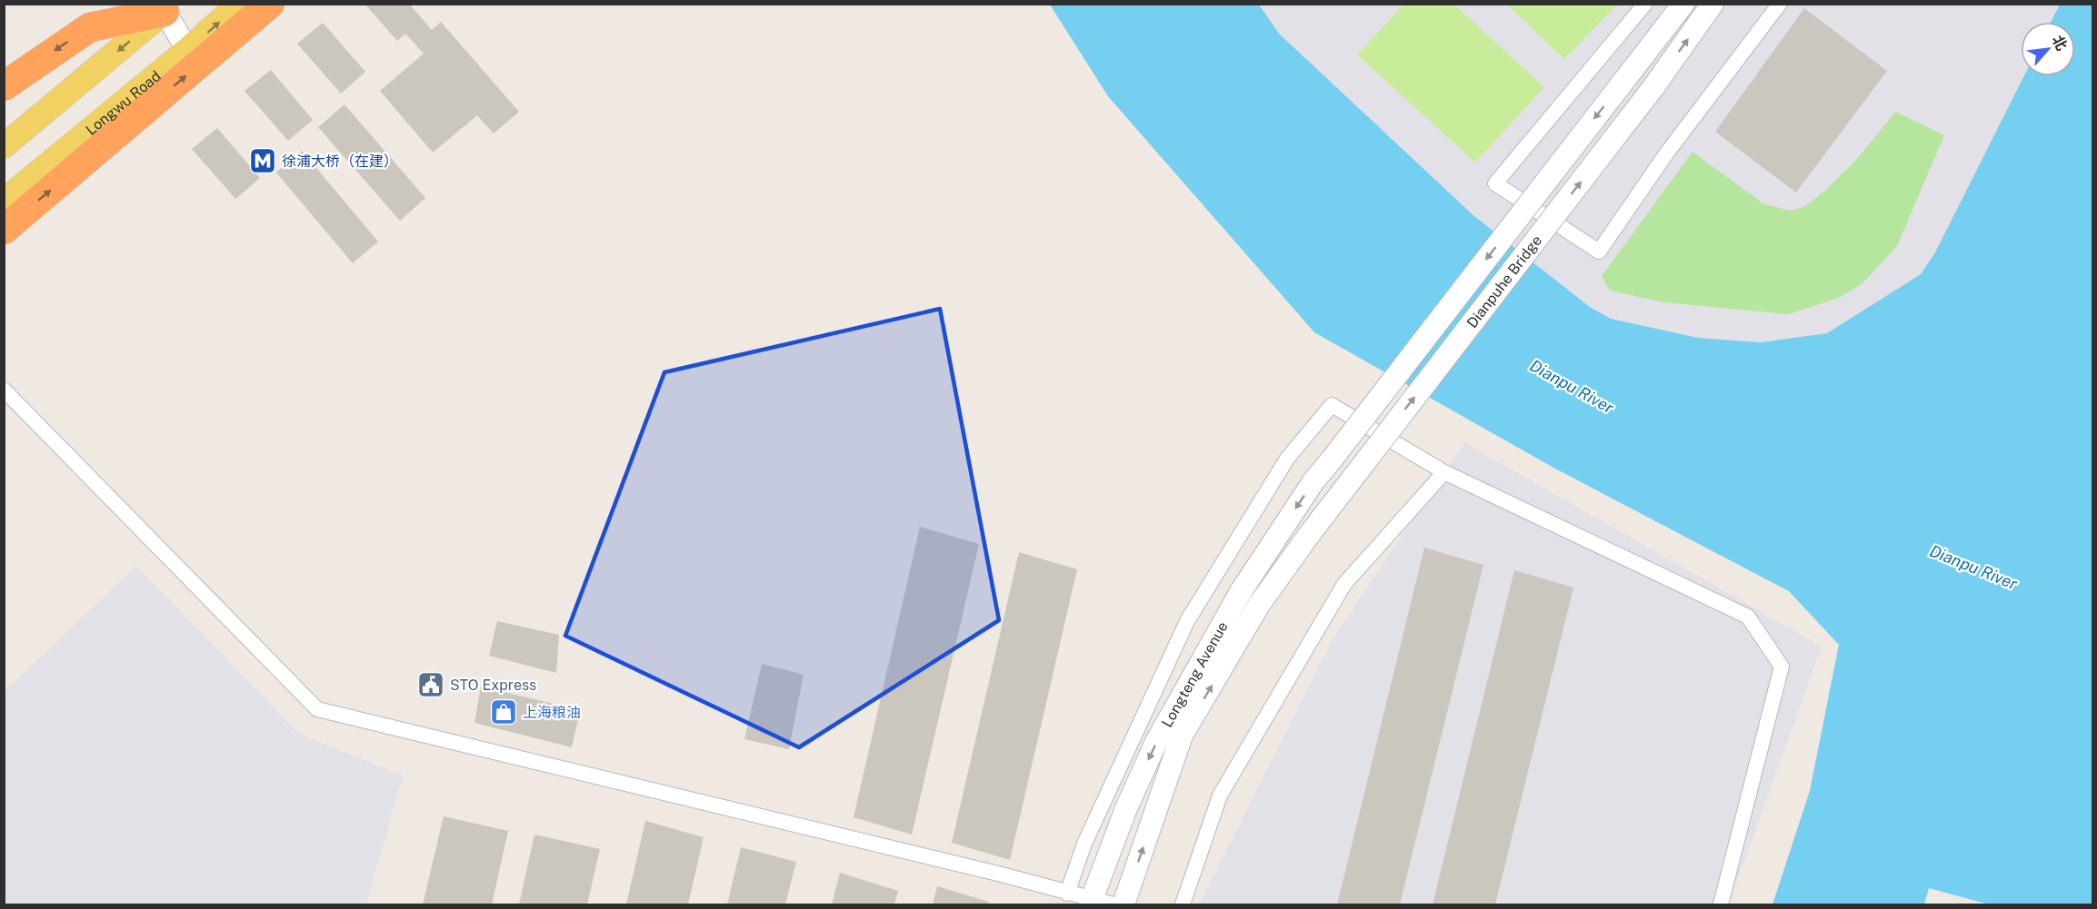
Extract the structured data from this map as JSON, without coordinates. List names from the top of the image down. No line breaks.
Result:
{"streets":{"main road":["Longwu Road","Dianpuhe Bridge","Longteng Avenue"]},"crossings":[["Dianpuhe Bridge","Longteng Avenue"]],"water":["Dianpu River"],"places":{"metro station":["徐浦大桥（在建）"],"public building":["STO Express"],"shop":["上海粮油"]},"north":"top right"}
